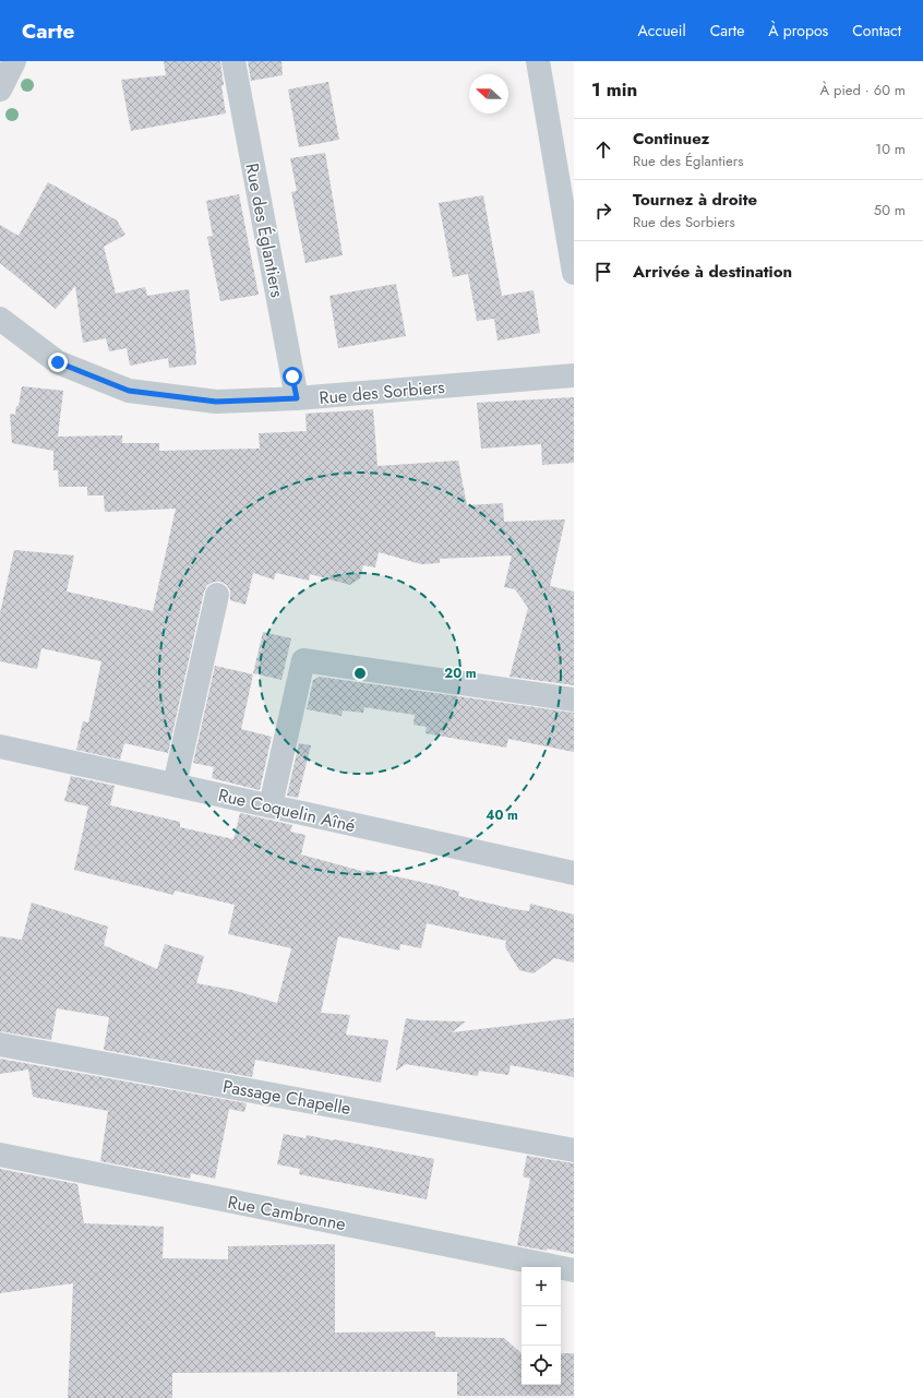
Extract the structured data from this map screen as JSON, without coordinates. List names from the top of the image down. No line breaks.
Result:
{"streets":{"street":["Rue des Églantiers","Rue des Sorbiers","Rue Coquelin Aîné","Passage Chapelle","Rue Cambronne"]},"crossings":[["Rue des Églantiers","Rue des Sorbiers"]],"north":"left","page":{"header":"Carte","nav":["Accueil","Carte","À propos","Contact"],"heading":["1 min","À pied · 60 m"],"list":[["Continuez","Rue des Églantiers","10 m"],["Tournez à droite","Rue des Sorbiers","50 m"],"Arrivée à destination"],"map_buttons":["+","−"]},"rings":["20 m","40 m"]}
